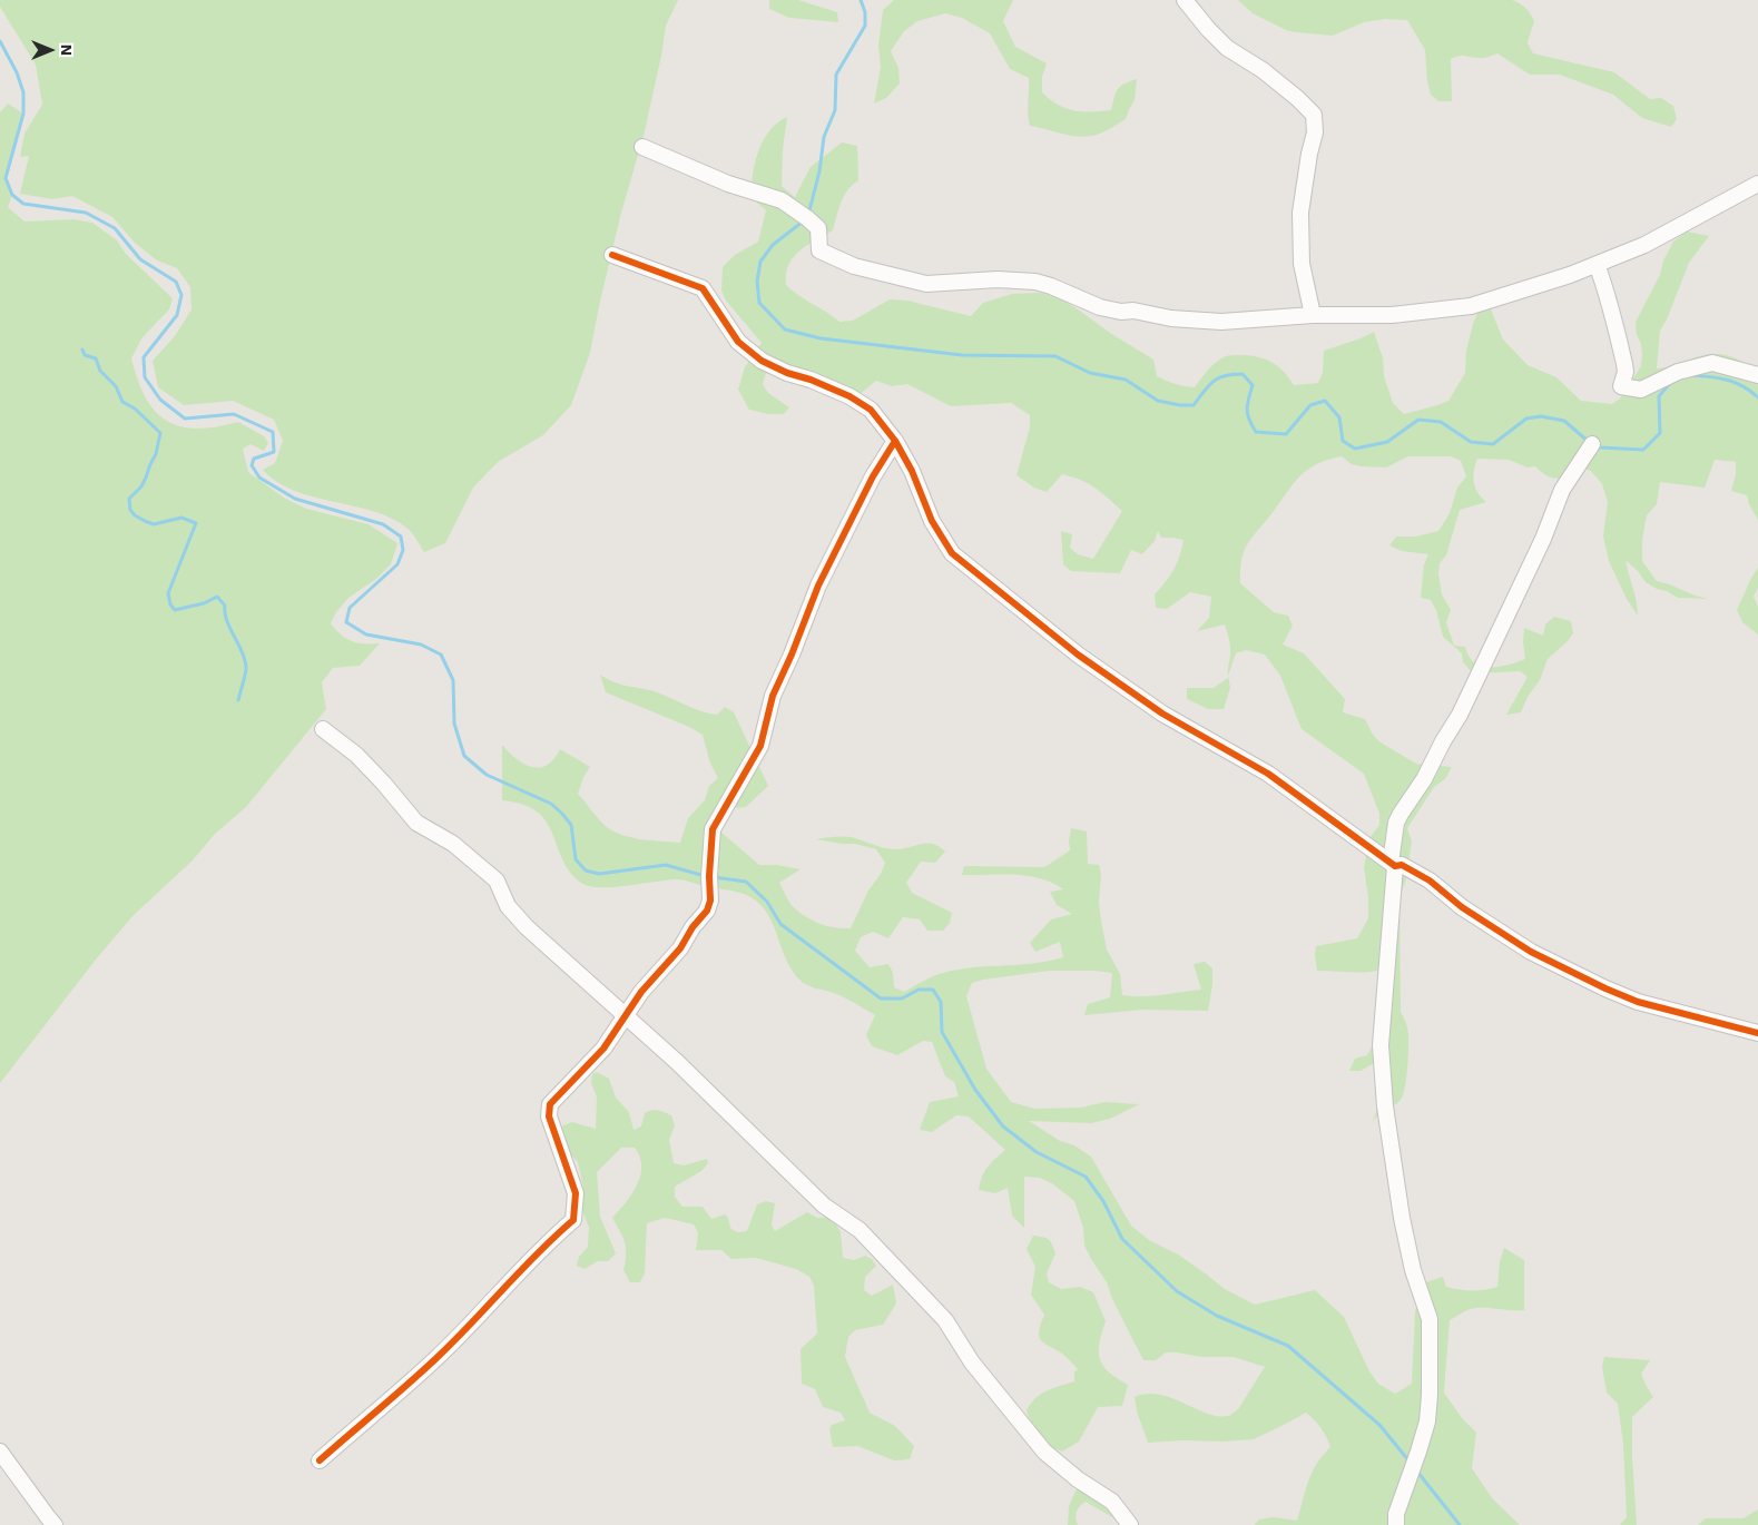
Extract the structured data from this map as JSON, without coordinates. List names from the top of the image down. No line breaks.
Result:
{"north":"right"}
